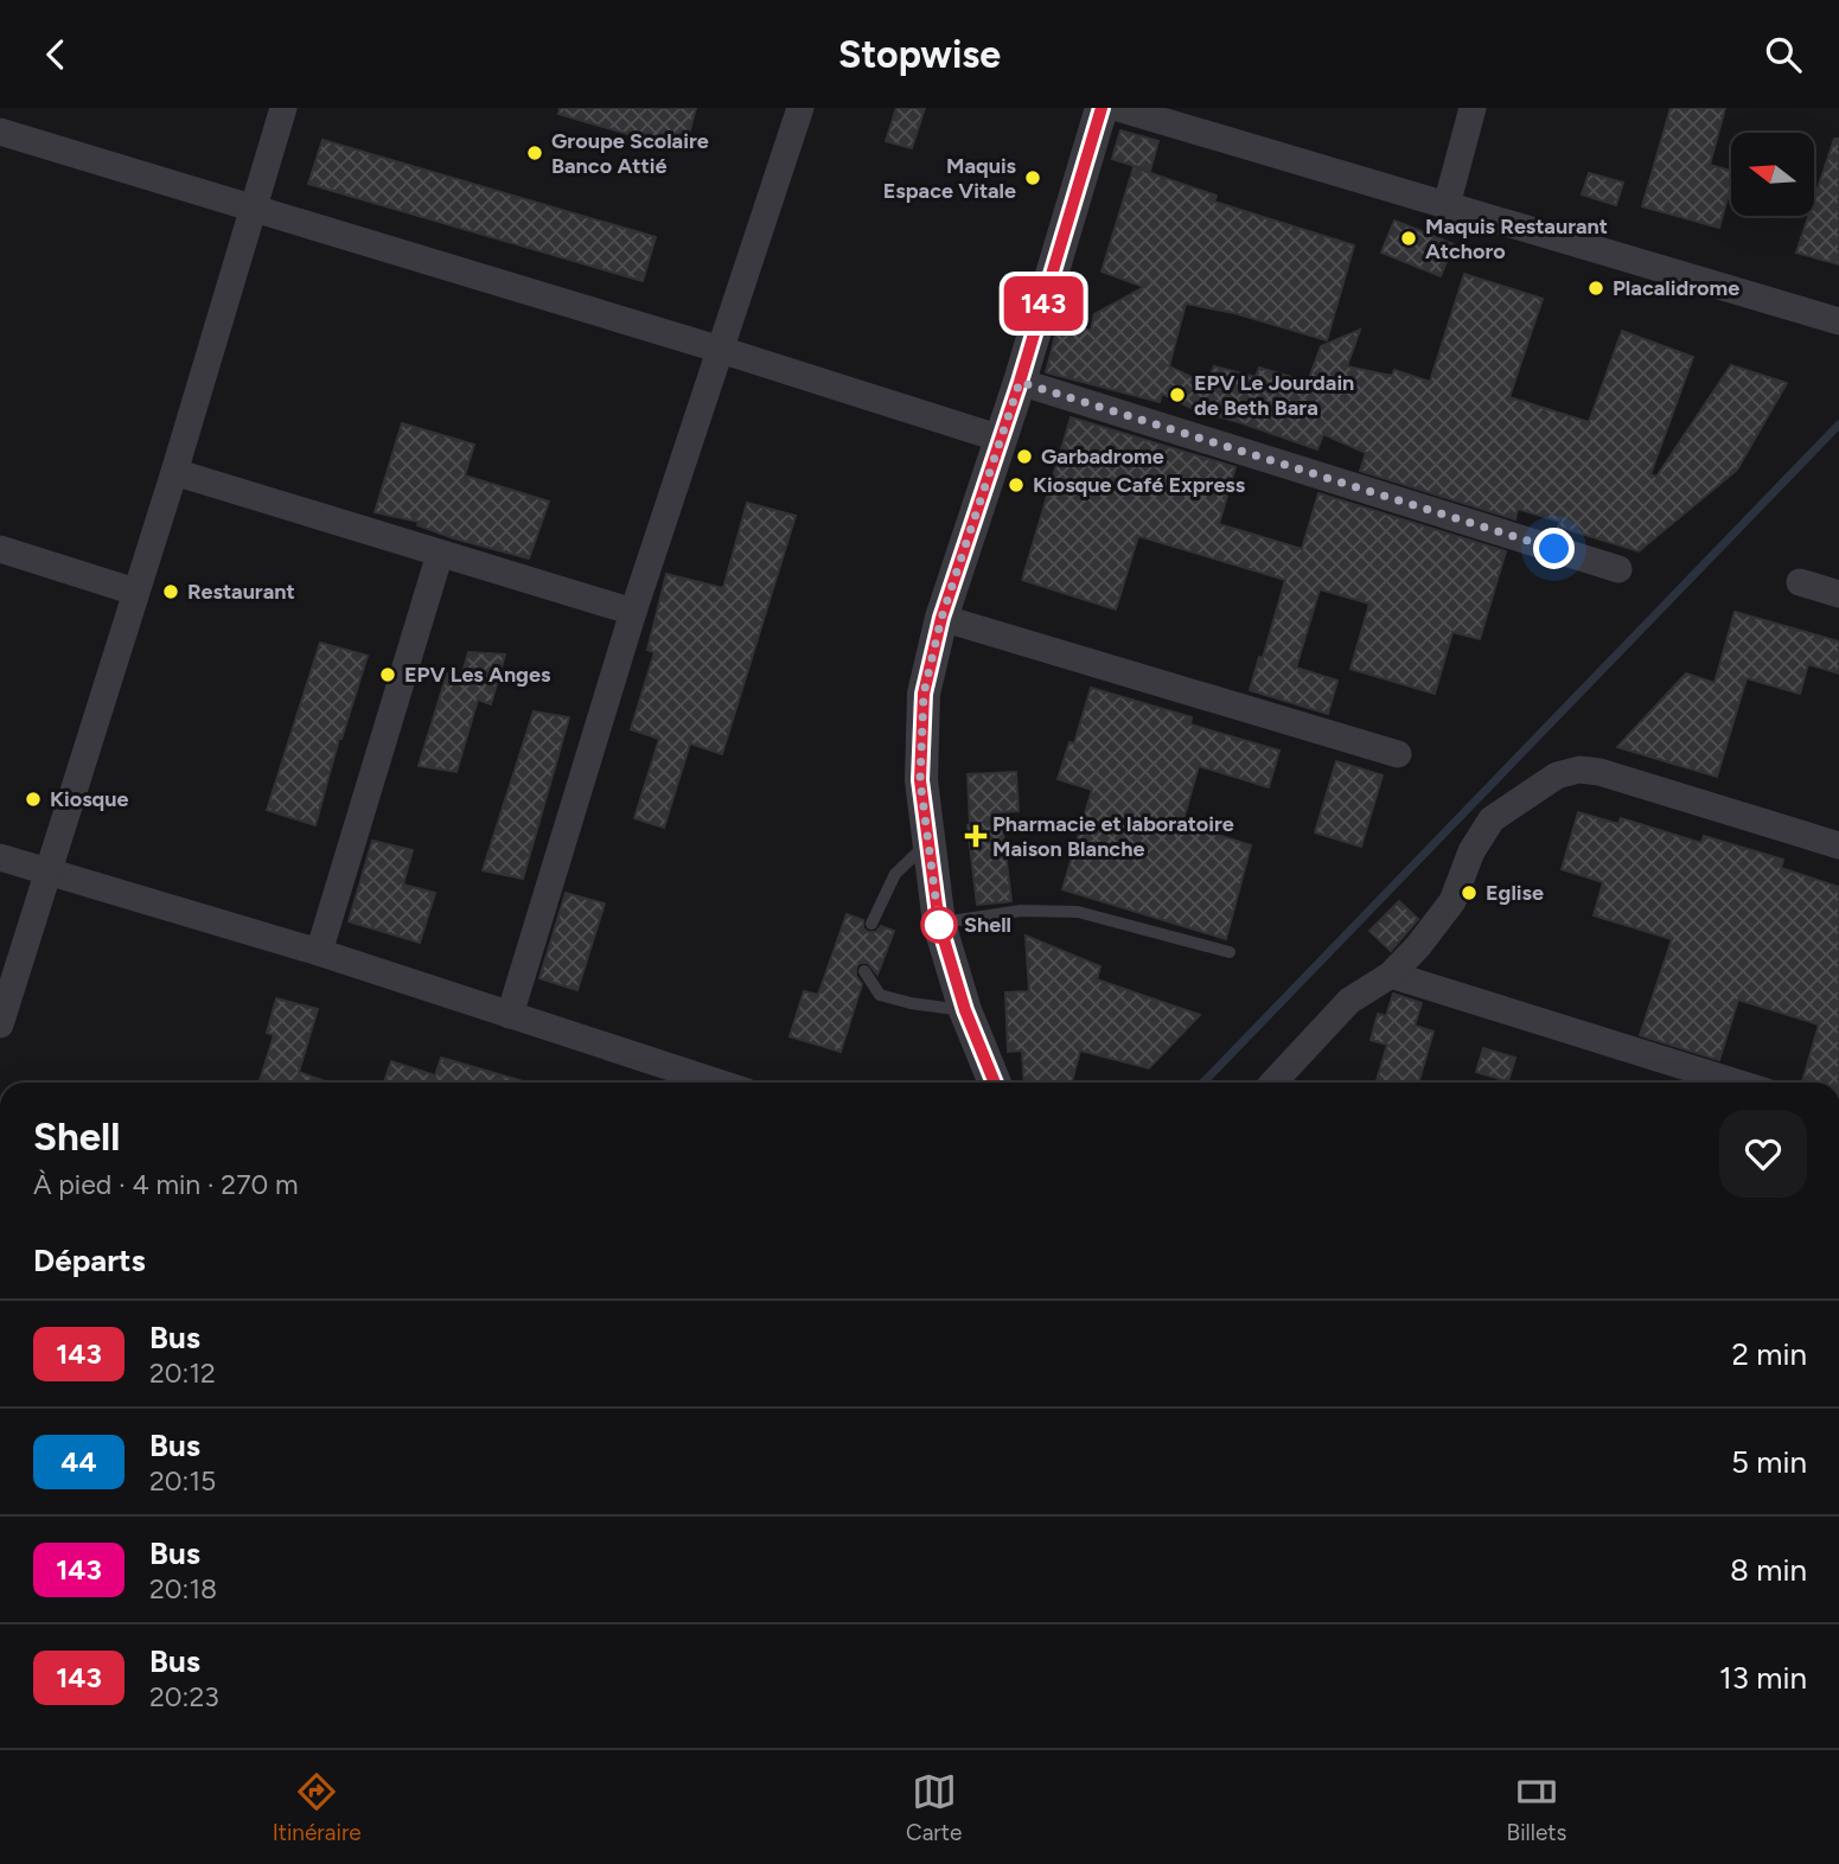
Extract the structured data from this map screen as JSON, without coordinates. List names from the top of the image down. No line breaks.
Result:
{"places":{"other":["Groupe Scolaire Banco Attié","Maquis Espace Vitale","Maquis Restaurant Atchoro","Placalidrome","EPV Le Jourdain de Beth Bara","Garbadrome","Kiosque Café Express","Restaurant","EPV Les Anges","Kiosque","Eglise","Shell"],"health":["Pharmacie et laboratoire Maison Blanche"]},"lines":["bus line 143"],"north":"left","page":{"header":"Stopwise","on_map":"143","heading":[["Shell","À pied · 4 min · 270 m"],"Départs"],"list":[{"mark":"143","name":"Bus","note":"20:12","value":"2 min"},{"mark":"44","name":"Bus","note":"20:15","value":"5 min"},{"mark":"143","name":"Bus","note":"20:18","value":"8 min"},{"mark":"143","name":"Bus","note":"20:23","value":"13 min"}],"tabs":["Itinéraire","Carte","Billets"]}}
